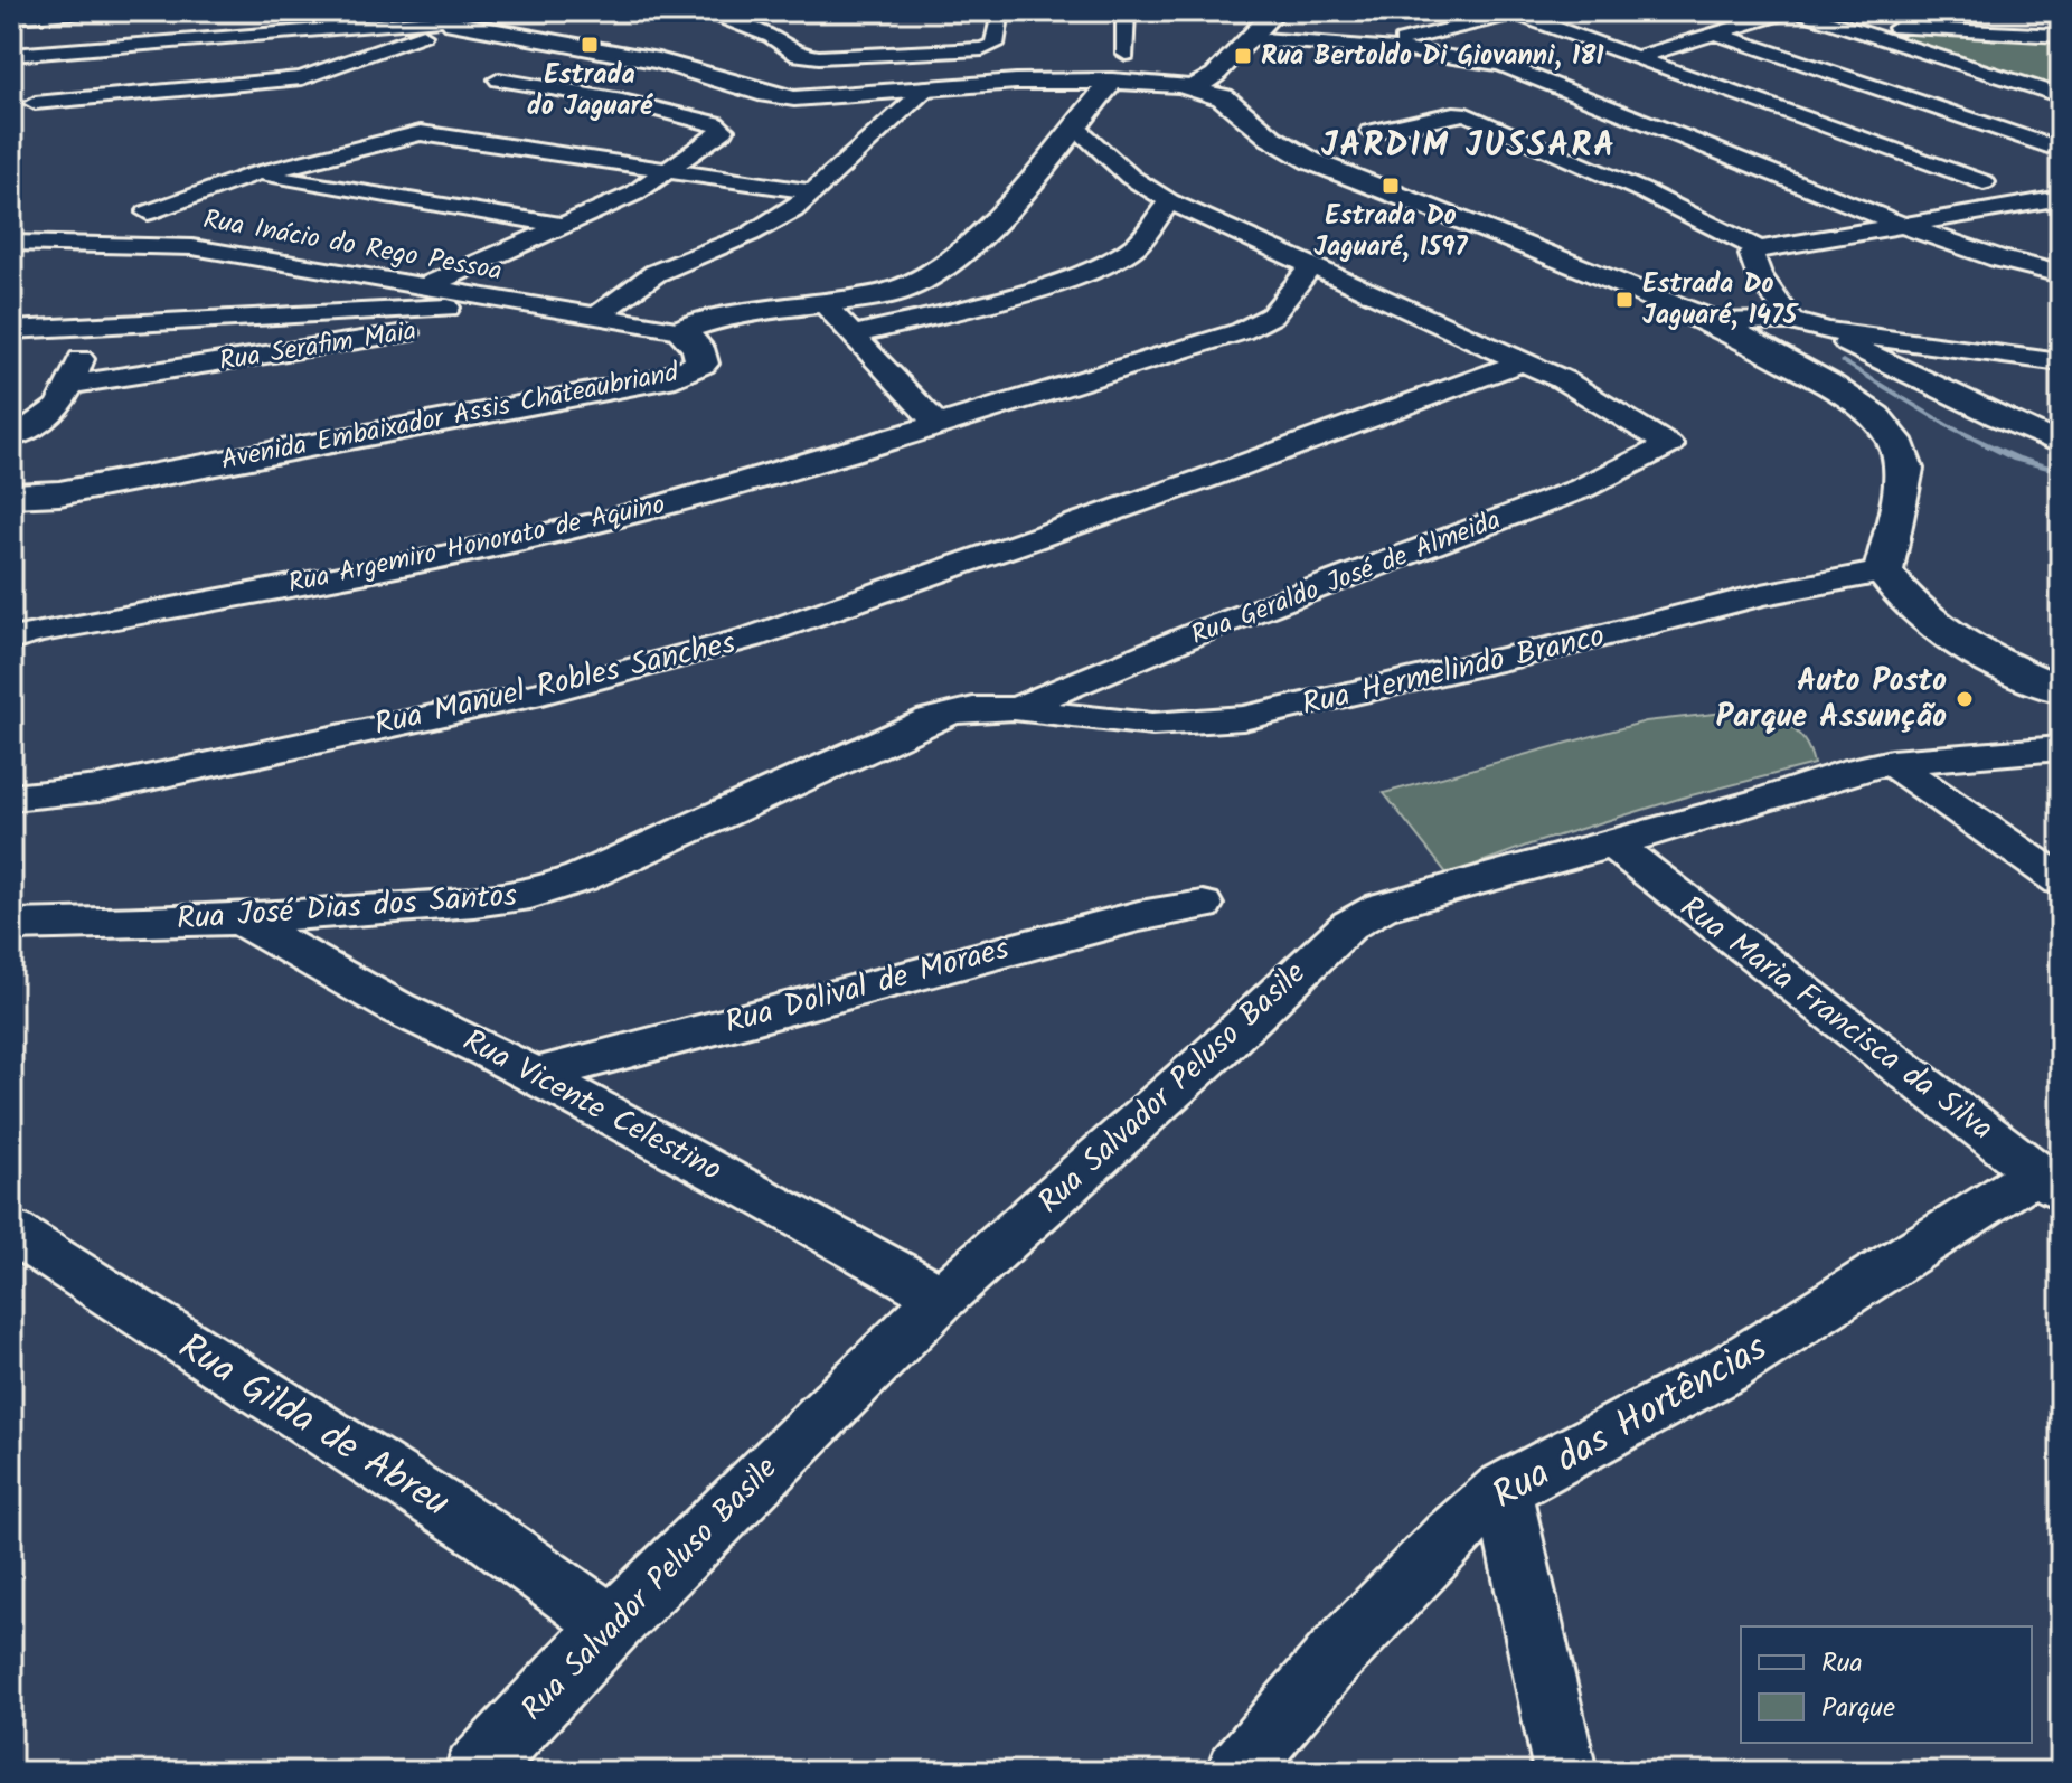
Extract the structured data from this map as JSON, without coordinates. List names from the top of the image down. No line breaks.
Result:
{"streets":{"street":["Rua Inácio do Rego Pessoa","Rua Serafim Maia","Avenida Embaixador Assis Chateaubriand","Rua Argemiro Honorato de Aquino","Rua Geraldo José de Almeida","Rua Hermelindo Branco","Rua Manuel Robles Sanches","Rua José Dias dos Santos","Rua Dolival de Moraes","Rua Maria Francisca da Silva","Rua Salvador Peluso Basile","Rua Vicente Celestino","Rua das Hortências","Rua Gilda de Abreu"]},"crossings":[["Rua Inácio do Rego Pessoa","Rua Serafim Maia"],["Rua Inácio do Rego Pessoa","Avenida Embaixador Assis Chateaubriand"],["Rua Geraldo José de Almeida","Rua Hermelindo Branco"],["Rua Geraldo José de Almeida","Rua Manuel Robles Sanches"],["Rua Geraldo José de Almeida","Rua José Dias dos Santos"],["Rua Hermelindo Branco","Rua José Dias dos Santos"],["Rua José Dias dos Santos","Rua Vicente Celestino"],["Rua Dolival de Moraes","Rua Vicente Celestino"],["Rua Maria Francisca da Silva","Rua Salvador Peluso Basile"],["Rua Maria Francisca da Silva","Rua das Hortências"],["Rua Salvador Peluso Basile","Rua Vicente Celestino"],["Rua Salvador Peluso Basile","Rua Gilda de Abreu"]],"districts":["JARDIM JUSSARA"],"places":{"transit":["Estrada do Jaguaré","Rua Bertoldo Di Giovanni, 181","Estrada Do Jaguaré, 1597","Estrada Do Jaguaré, 1475"],"other":["Auto Posto Parque Assunção"]},"legend":["Rua","Parque"]}
